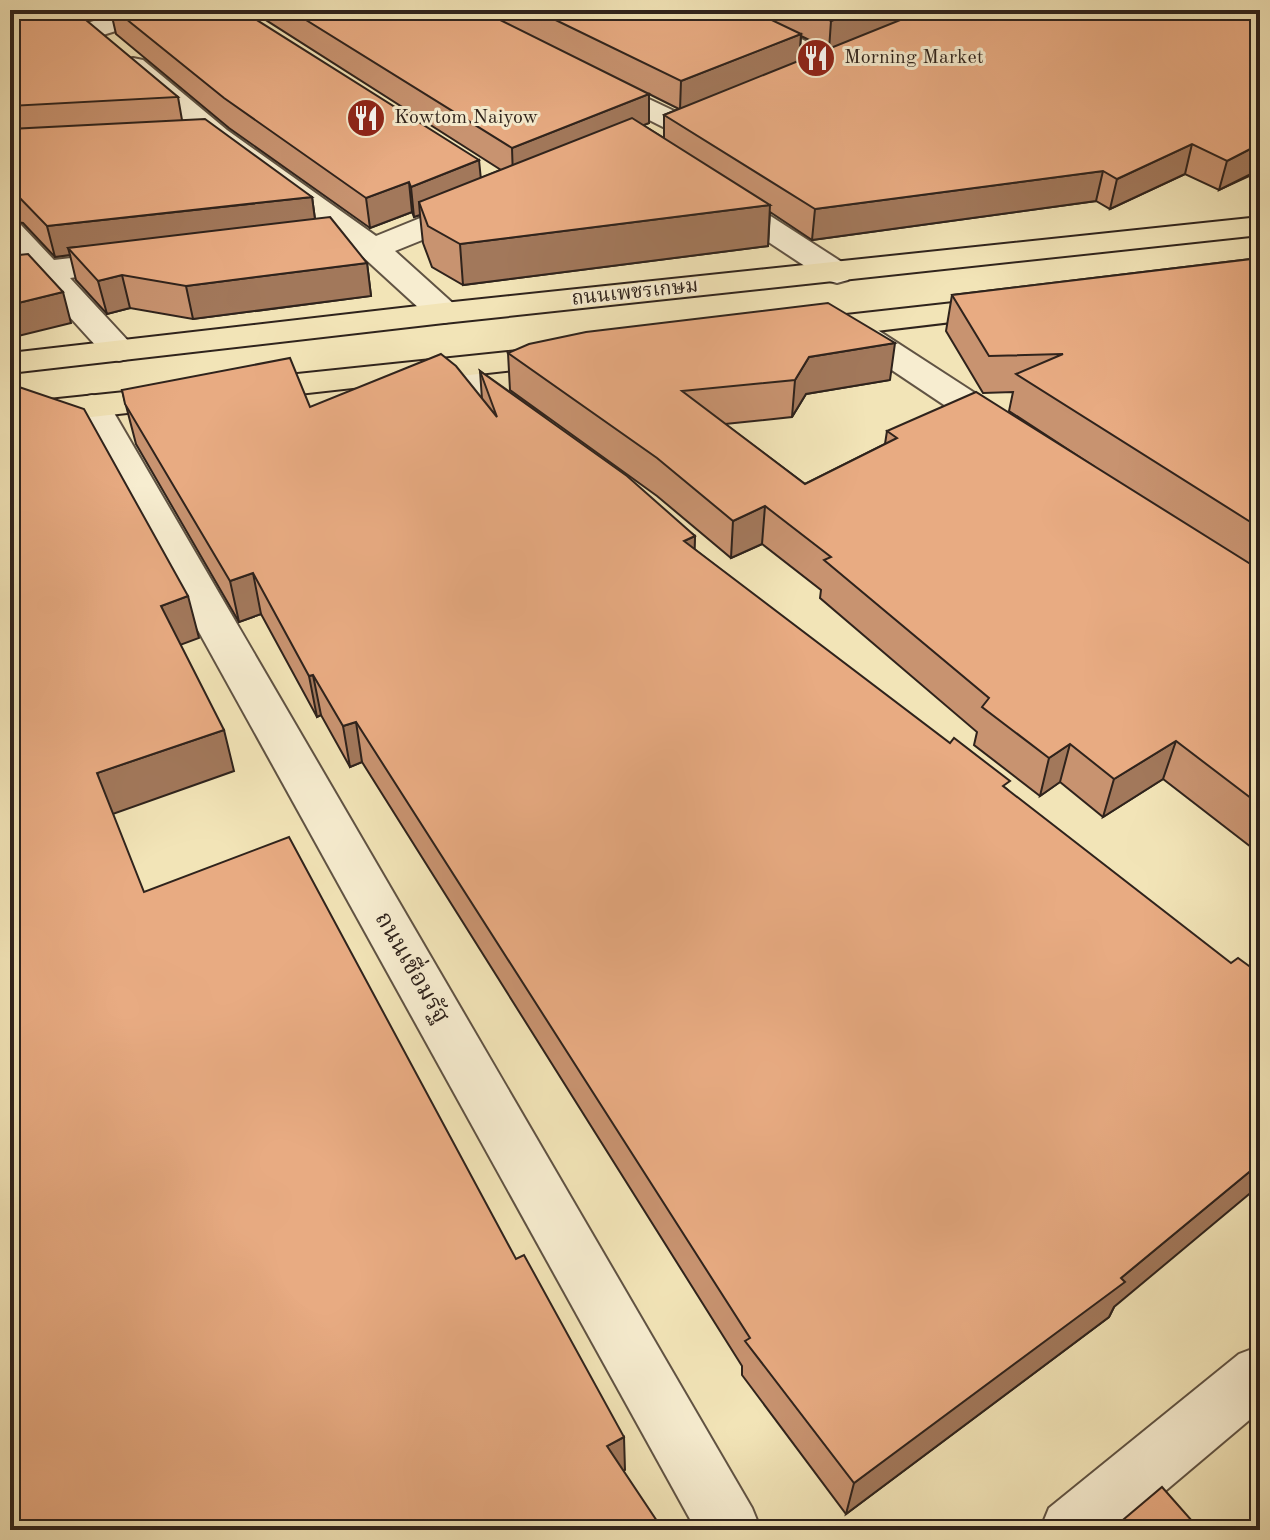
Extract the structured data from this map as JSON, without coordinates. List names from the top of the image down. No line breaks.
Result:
{"streets":{"main road":["ถนนเพชรเกษม"],"street":["ถนนเชื่อมรัฐ"]},"places":{"restaurant":["Morning Market","Kowtom Naiyow"]}}
